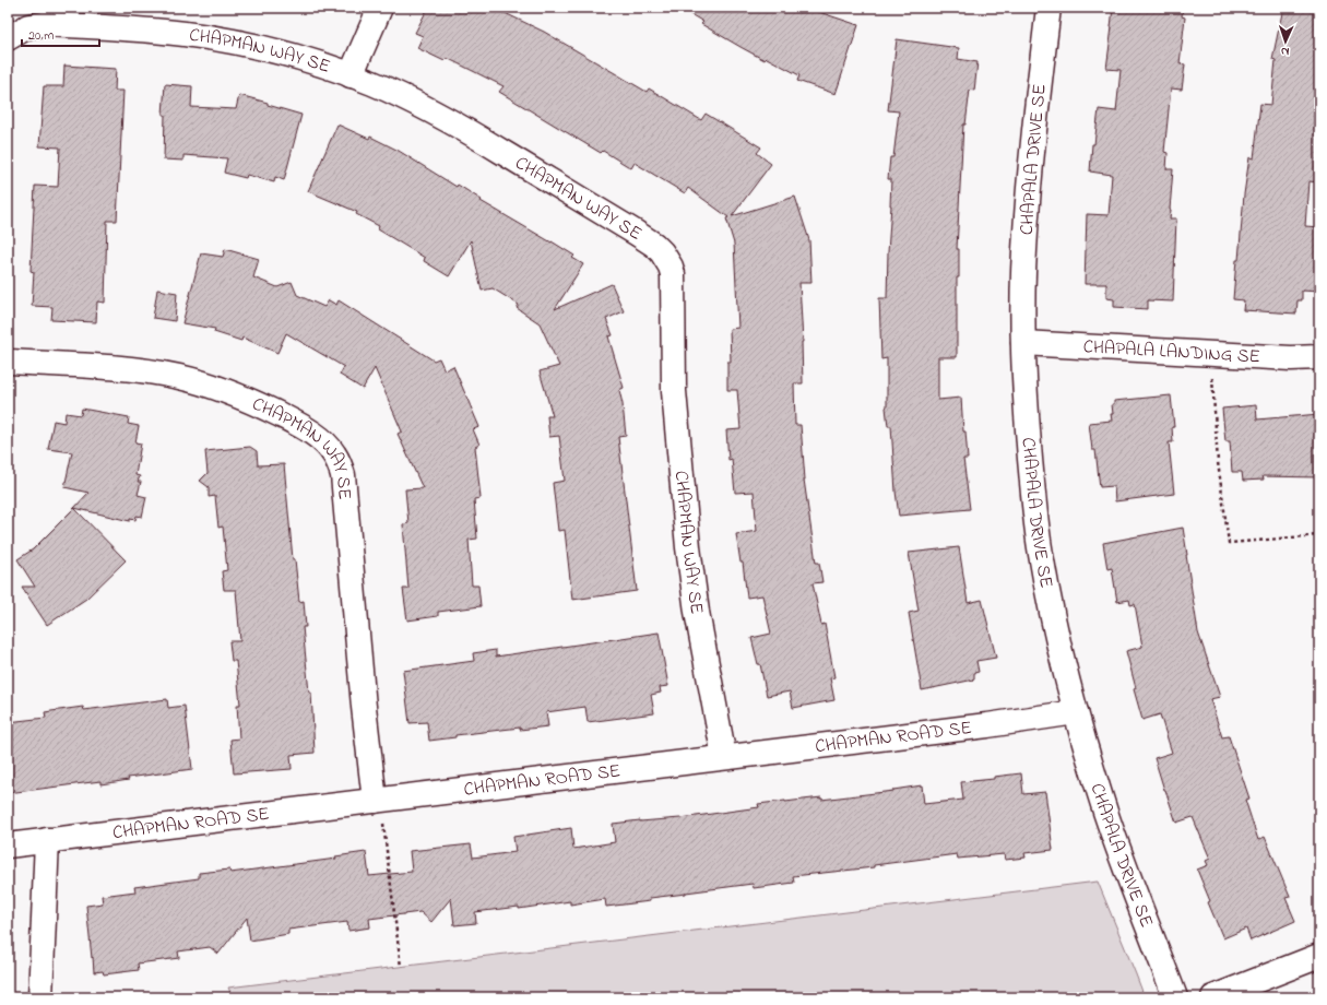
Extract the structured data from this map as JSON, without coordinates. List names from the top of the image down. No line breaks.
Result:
{"streets":{"street":["CHAPMAN WAY SE","CHAPALA DRIVE SE","CHAPALA LANDING SE","CHAPMAN ROAD SE"]},"crossings":[["CHAPMAN WAY SE","CHAPMAN ROAD SE"],["CHAPALA DRIVE SE","CHAPALA LANDING SE"],["CHAPALA DRIVE SE","CHAPMAN ROAD SE"]],"scale_bar":"20 m","north":"bottom"}
